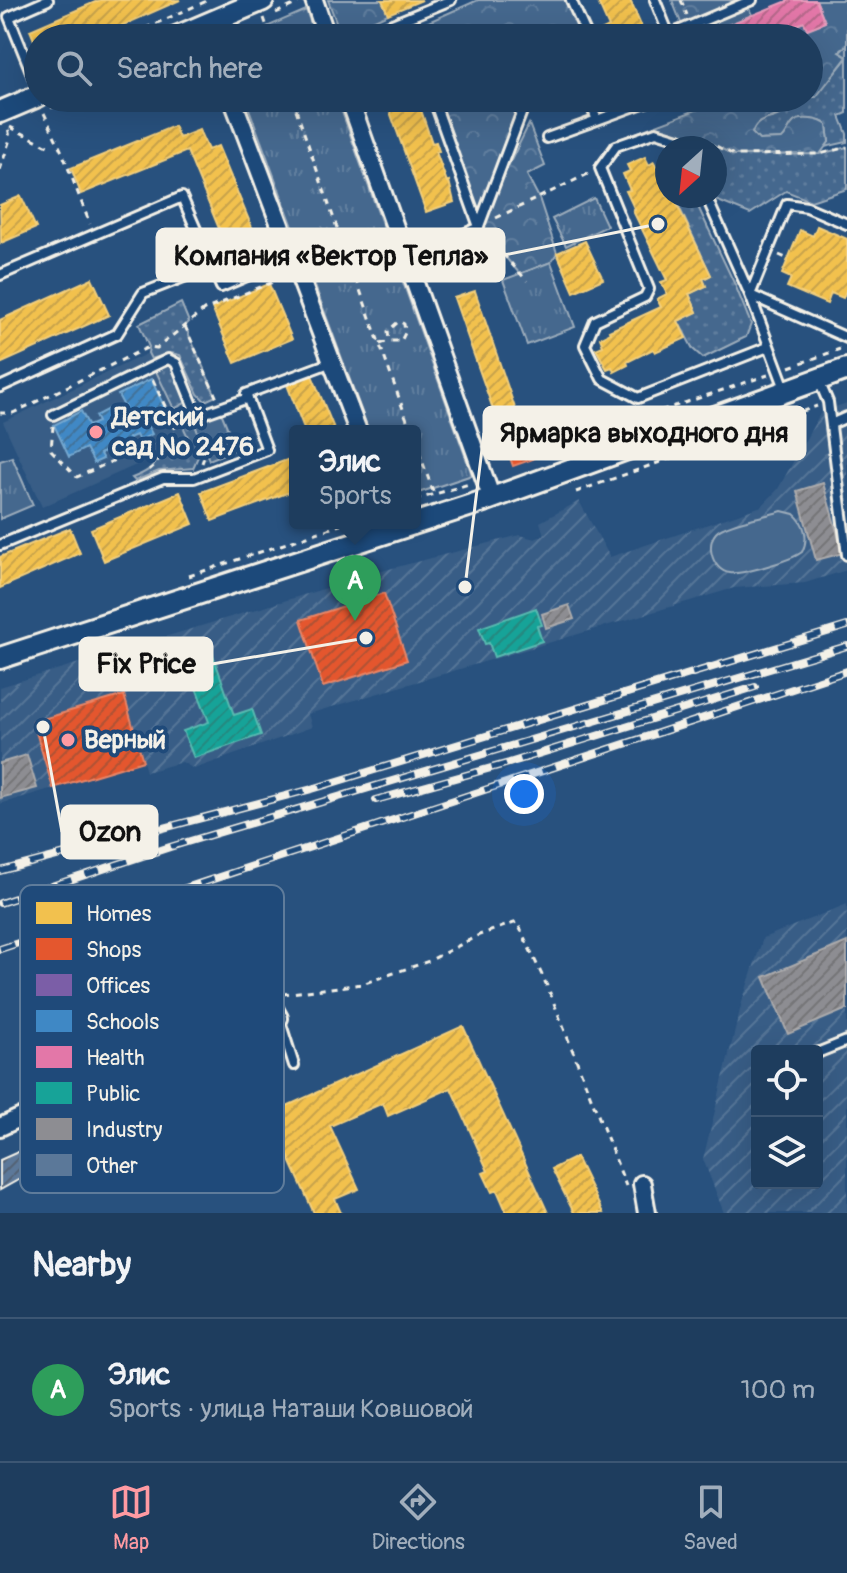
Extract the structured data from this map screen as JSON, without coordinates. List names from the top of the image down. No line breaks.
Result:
{"places":["Компания «Вектор Тепла»","Детский сад № 2476","Ярмарка выходного дня","Fix Price","Ozon","Верный"],"legend":["Homes","Shops","Offices","Schools","Health","Public","Industry","Other"],"north":"bottom left","page":{"search":"Search here","popup":["Элис","Sports"],"pins":"A","heading":"Nearby","list":[{"mark":"A","name":"Элис","note":"Sports · улица Наташи Ковшовой","value":"100 m"}],"nav":["Map","Directions","Saved"]}}
